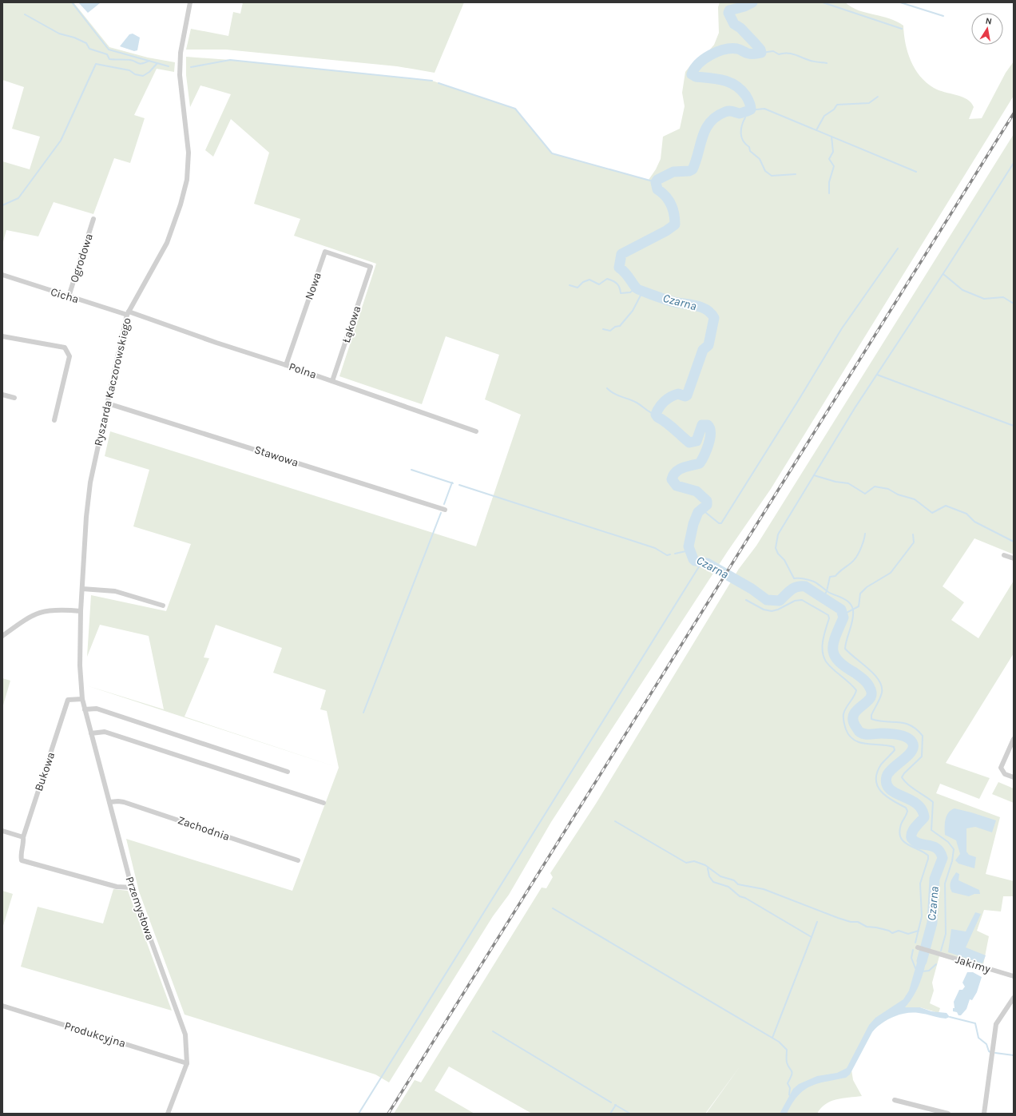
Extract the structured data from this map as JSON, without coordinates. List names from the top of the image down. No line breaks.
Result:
{"streets":{"street":["Ogrodowa","Nowa","Cicha","Łąkowa","Polna","Ryszarda Kaczorowskiego","Stawowa","Bukowa","Zachodnia","Przemysłowa","Jakimy","Produkcyjna"]},"crossings":[["Ogrodowa","Cicha"],["Nowa","Łąkowa"],["Nowa","Polna"],["Cicha","Polna"],["Cicha","Ryszarda Kaczorowskiego"],["Łąkowa","Polna"],["Polna","Ryszarda Kaczorowskiego"],["Ryszarda Kaczorowskiego","Stawowa"],["Ryszarda Kaczorowskiego","Bukowa"],["Ryszarda Kaczorowskiego","Przemysłowa"],["Bukowa","Przemysłowa"],["Zachodnia","Przemysłowa"],["Przemysłowa","Produkcyjna"]],"water":["Czarna"],"north":"top"}
